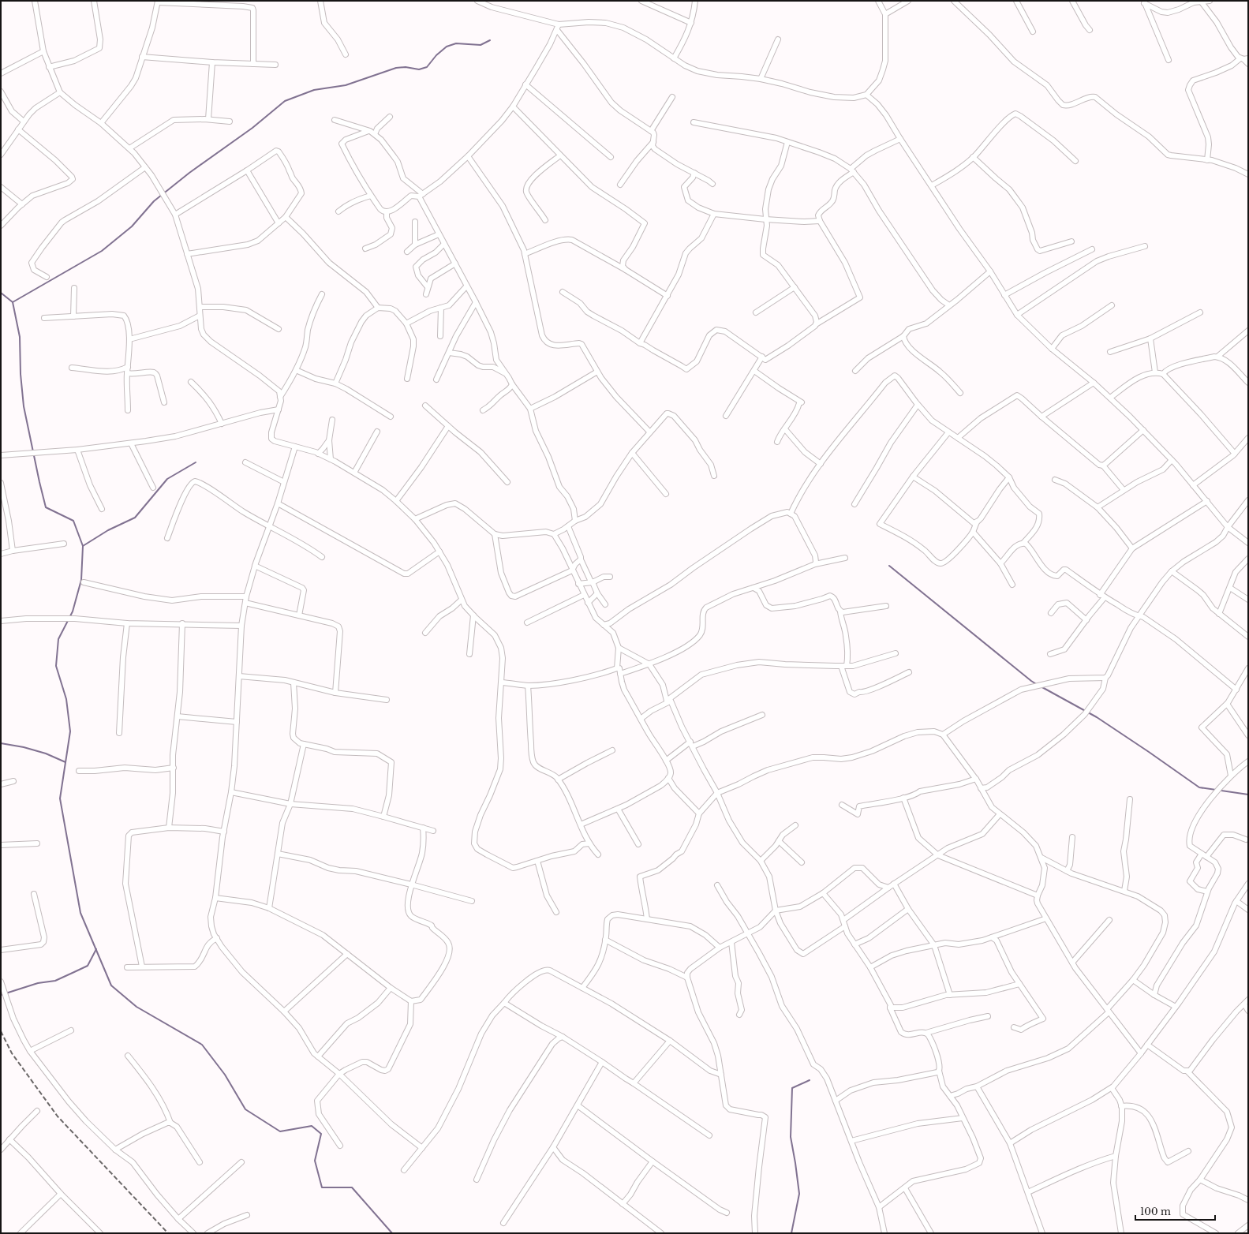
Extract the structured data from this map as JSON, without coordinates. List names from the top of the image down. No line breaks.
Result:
{"scale_bar":"100 m"}
